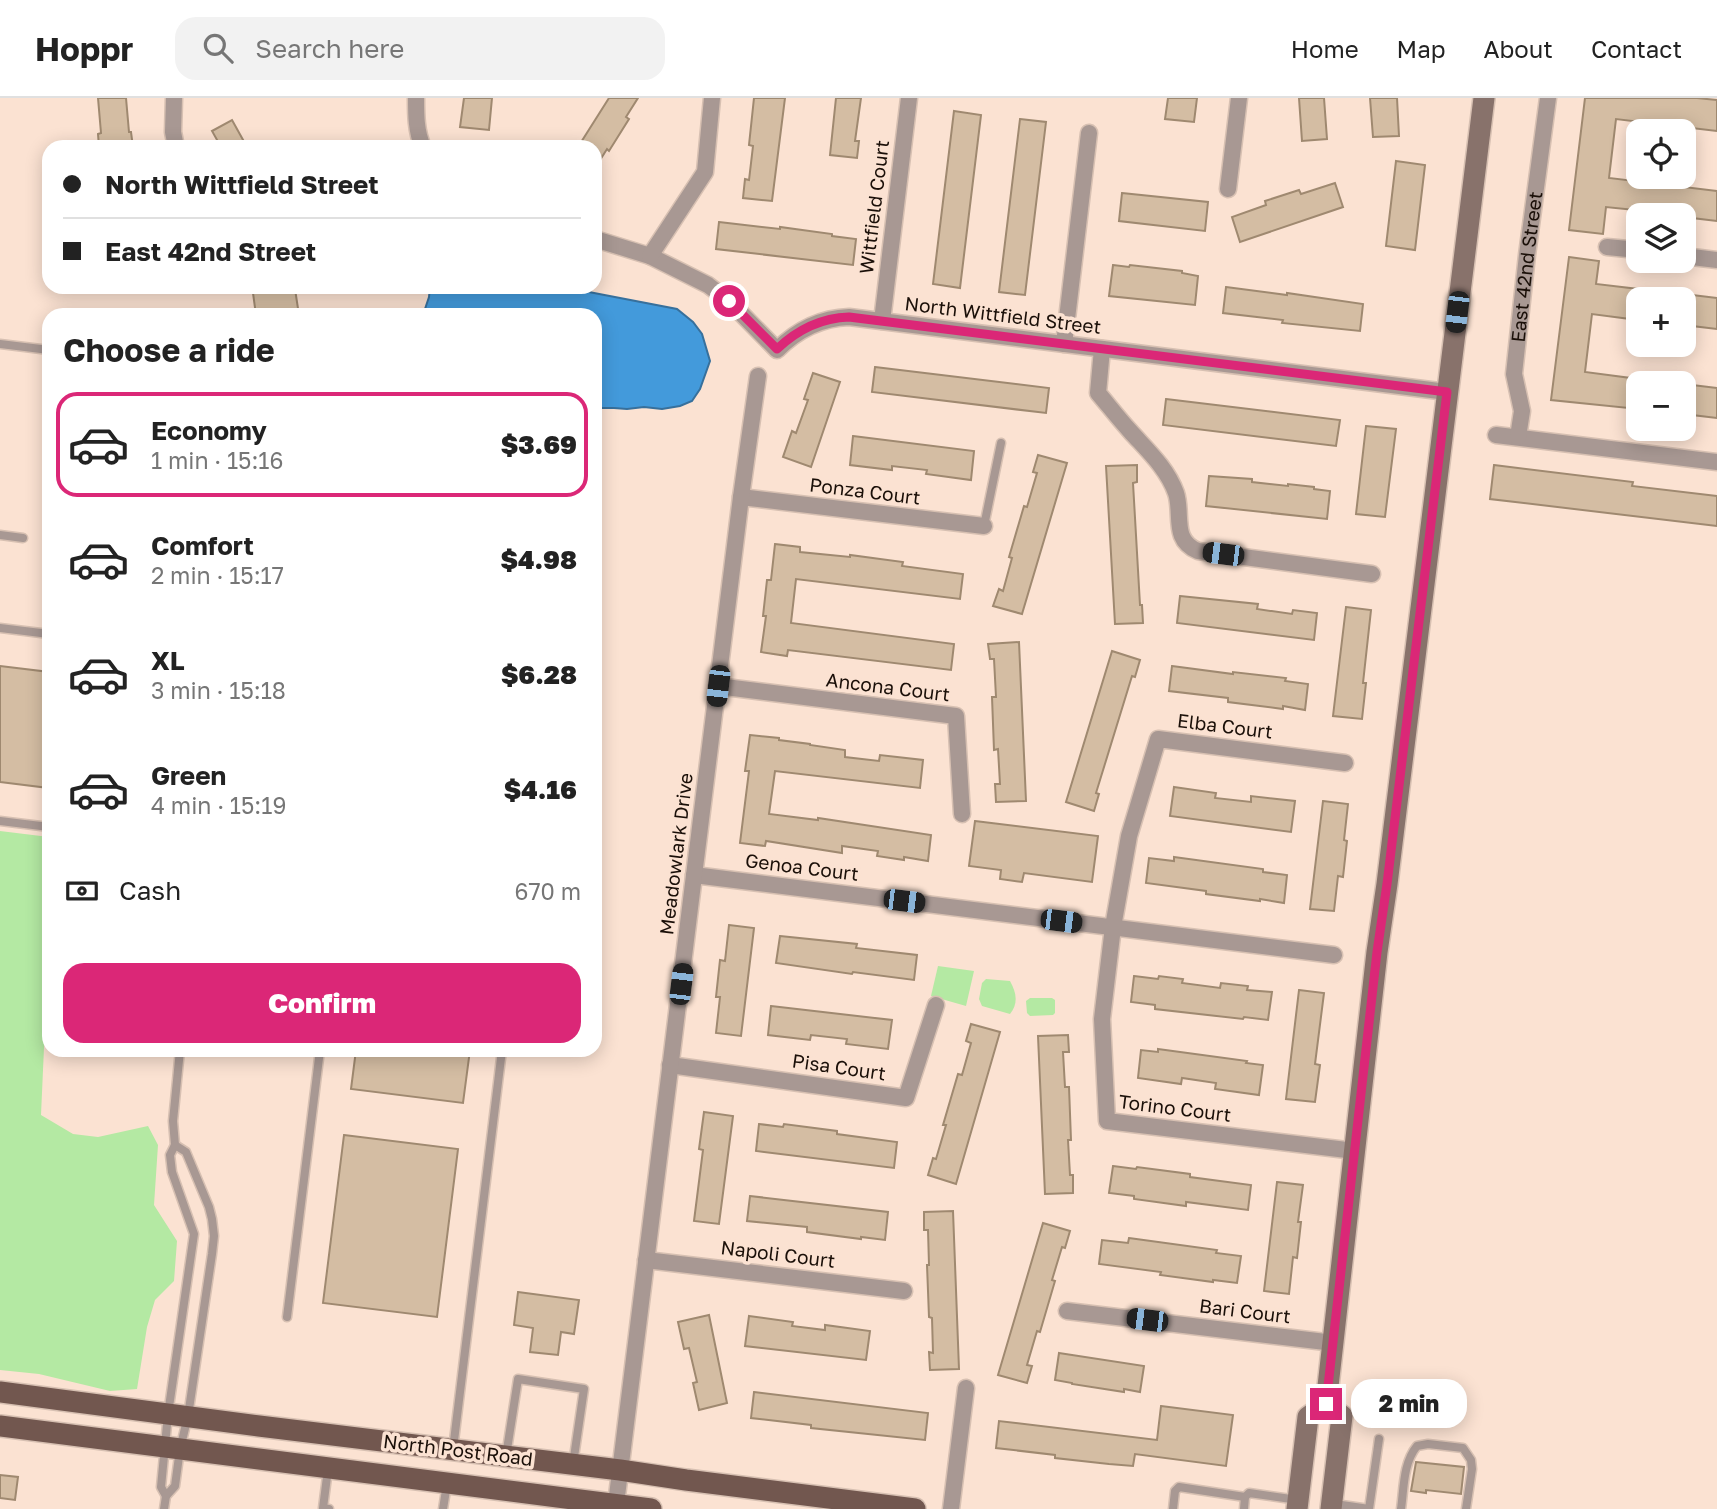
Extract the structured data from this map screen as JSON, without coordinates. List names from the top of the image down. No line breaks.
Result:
{"streets":{"main road":["North Post Road"],"street":["Wittfield Court","East 42nd Street","North Wittfield Street","Ponza Court","Ancona Court","Elba Court","Meadowlark Drive","Genoa Court","Pisa Court","Torino Court","Napoli Court","Bari Court"]},"crossings":[["Wittfield Court","North Wittfield Street"],["Ponza Court","Meadowlark Drive"],["Ancona Court","Meadowlark Drive"],["Elba Court","Torino Court"],["Meadowlark Drive","Genoa Court"],["Meadowlark Drive","Pisa Court"],["Meadowlark Drive","Napoli Court"],["Meadowlark Drive","North Post Road"],["Genoa Court","Torino Court"]],"page":{"header":"Hoppr","search":"Search here","nav":["Home","Map","About","Contact"],"map_buttons":["+","−"],"banner":["North Wittfield Street","East 42nd Street"],"heading":"Choose a ride","list":[{"name":"Economy","note":"1 min · 15:16","value":"$3.69"},{"name":"Comfort","note":"2 min · 15:17","value":"$4.98"},{"name":"XL","note":"3 min · 15:18","value":"$6.28"},{"name":"Green","note":"4 min · 15:19","value":"$4.16"}],"pay":["Cash","670 m"],"buttons":"Confirm","bubble":"2 min"}}
